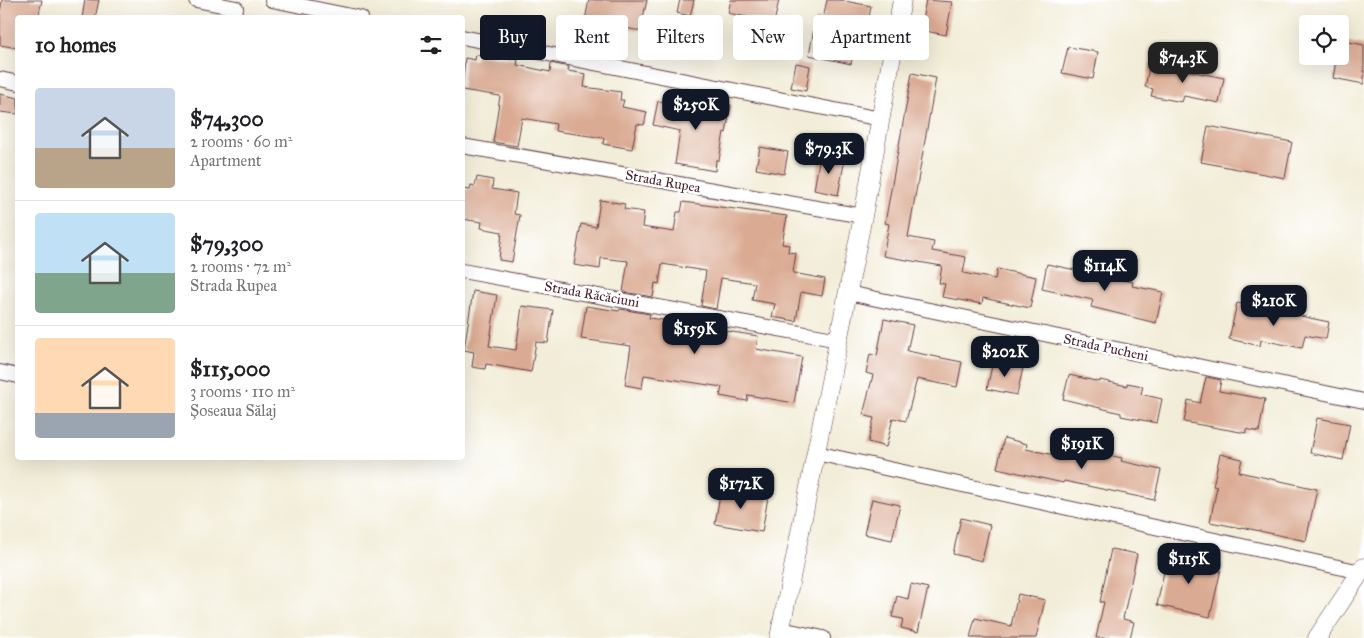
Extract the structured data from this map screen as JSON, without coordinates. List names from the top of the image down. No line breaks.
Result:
{"streets":{"street":["Strada Rupea","Strada Răcăciuni","Strada Pucheni"]},"page":{"chip":["Buy","Rent","Filters","New","Apartment"],"heading":"10 homes","price":["$74.3K","$250K","$79.3K","$114K","$210K","$159K","$202K","$191K","$172K","$115K"],"list":[{"name":"$74,300","note":"2 rooms · 60 m² · Apartment"},{"name":"$79,300","note":"2 rooms · 72 m² · Strada Rupea"},{"name":"$115,000","note":"3 rooms · 110 m² · Șoseaua Sălaj"}]}}
